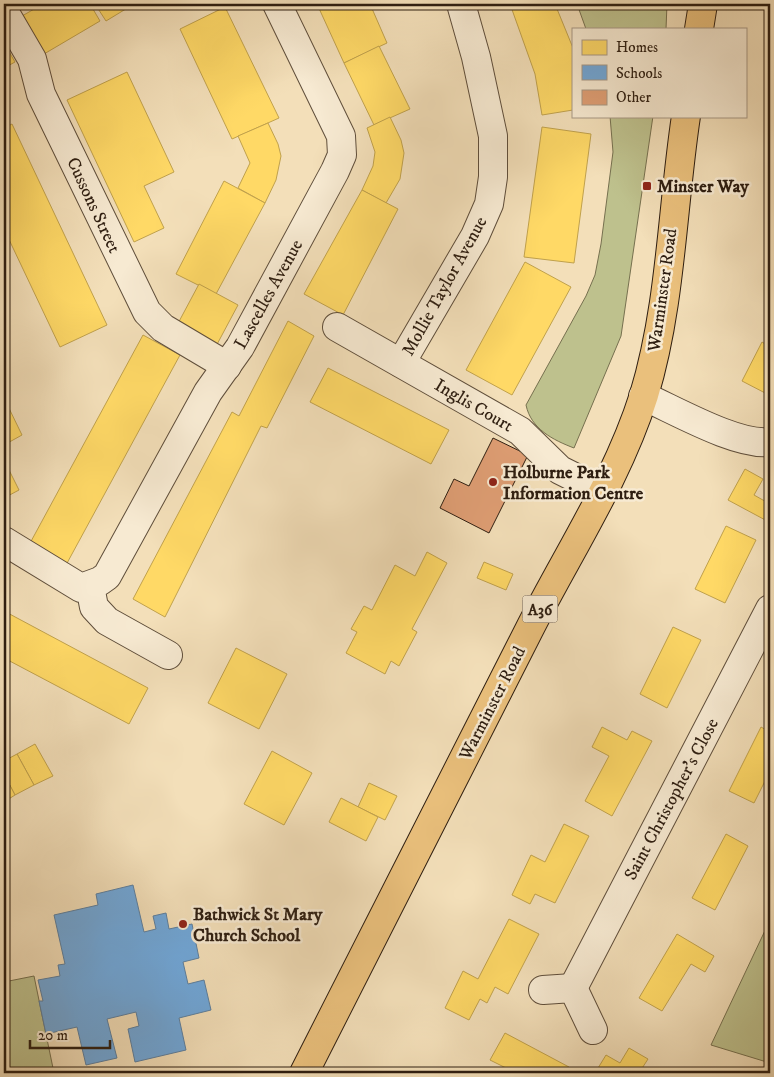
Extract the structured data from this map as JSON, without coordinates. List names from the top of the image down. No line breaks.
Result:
{"streets":{"highway":["Warminster Road","A36"],"street":["Cussons Street","Mollie Taylor Avenue","Lascelles Avenue","Inglis Court","Saint Christopher's Close"]},"crossings":[["Cussons Street","Lascelles Avenue"],["Mollie Taylor Avenue","Inglis Court"],["Warminster Road","Inglis Court"]],"places":{"transit":["Minster Way"],"other":["Holburne Park Information Centre","Bathwick St Mary Church School"]},"legend":["Homes","Schools","Other"],"scale_bar":"20 m"}
